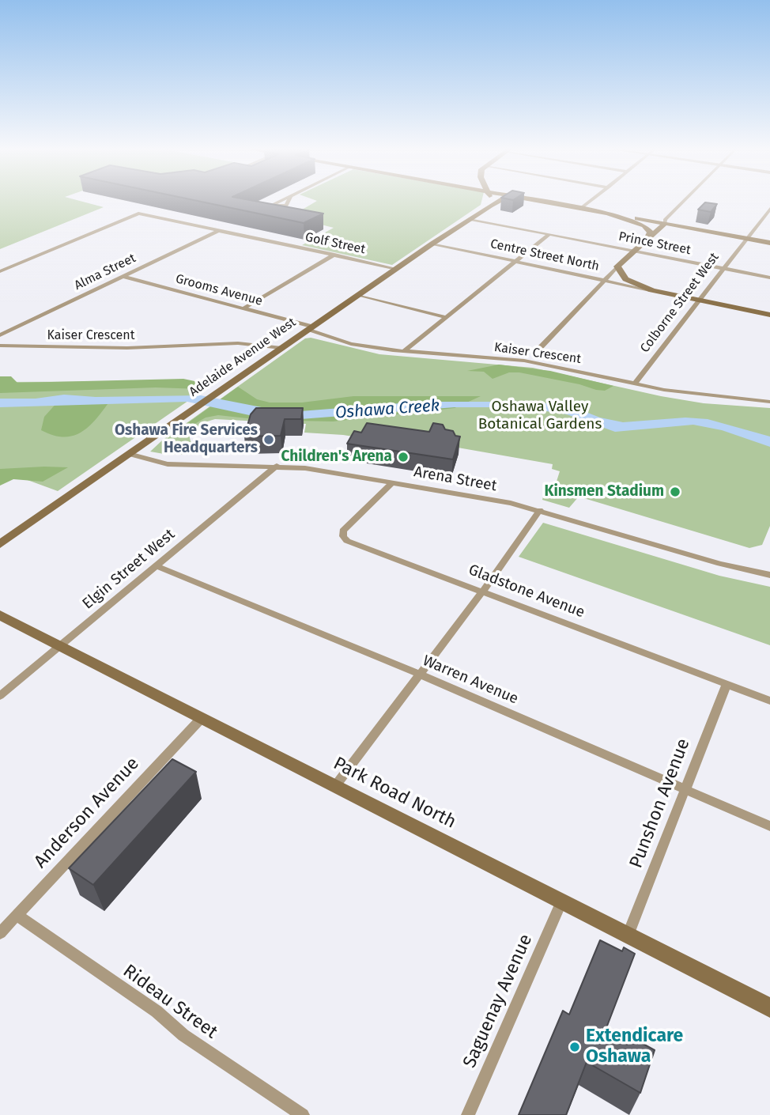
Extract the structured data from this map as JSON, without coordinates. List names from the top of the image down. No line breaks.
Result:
{"streets":{"main road":["Centre Street North","Adelaide Avenue West","Park Road North"],"street":["Golf Street","Prince Street","Alma Street","Grooms Avenue","Colborne Street West","Kaiser Crescent","Arena Street","Elgin Street West","Gladstone Avenue","Warren Avenue","Punshon Avenue","Anderson Avenue","Saguenay Avenue","Rideau Street"]},"crossings":[["Golf Street","Alma Street"],["Golf Street","Adelaide Avenue West"],["Prince Street","Colborne Street West"],["Prince Street","Adelaide Avenue West"],["Centre Street North","Colborne Street West"],["Centre Street North","Adelaide Avenue West"],["Alma Street","Grooms Avenue"],["Grooms Avenue","Kaiser Crescent"],["Grooms Avenue","Adelaide Avenue West"],["Colborne Street West","Kaiser Crescent"],["Kaiser Crescent","Adelaide Avenue West"],["Adelaide Avenue West","Arena Street"],["Arena Street","Elgin Street West"],["Arena Street","Gladstone Avenue"],["Elgin Street West","Warren Avenue"],["Elgin Street West","Park Road North"],["Gladstone Avenue","Punshon Avenue"],["Warren Avenue","Punshon Avenue"],["Park Road North","Punshon Avenue"],["Park Road North","Anderson Avenue"],["Park Road North","Saguenay Avenue"],["Anderson Avenue","Rideau Street"]],"water":["Oshawa Creek"],"parks":["Oshawa Valley Botanical Gardens"],"places":["Oshawa Fire Services Headquarters","Children's Arena","Kinsmen Stadium","Extendicare Oshawa"]}
